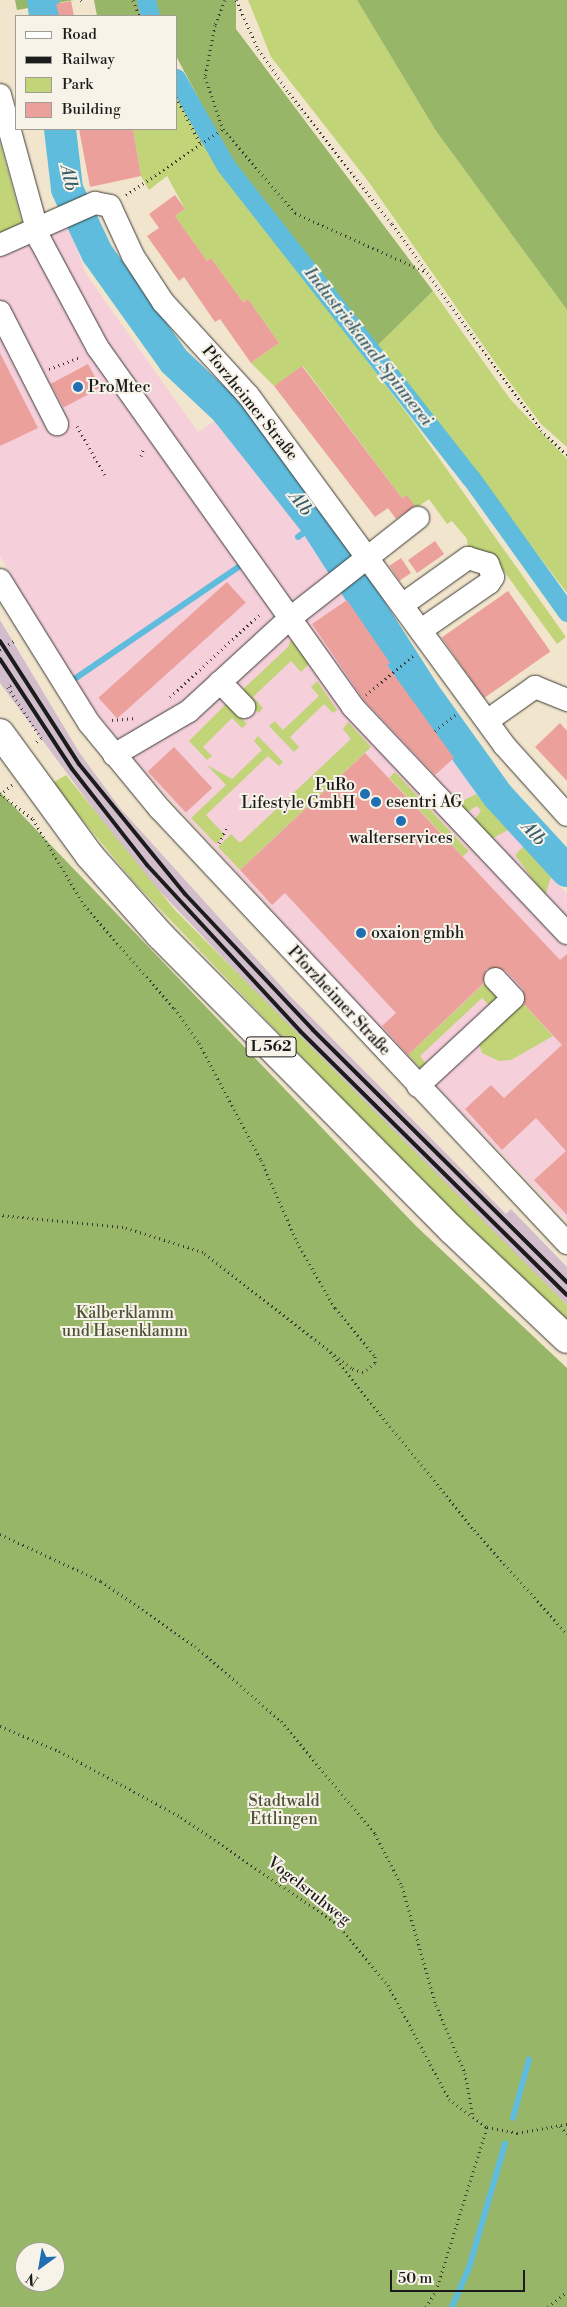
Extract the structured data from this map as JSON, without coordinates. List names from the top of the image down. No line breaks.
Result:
{"streets":{"main road":["L 562"],"street":["Pforzheimer Straße"],"path":["Vogelsruhweg"]},"water":["Alb","Industriekanal Spinnerei"],"parks":["Kälberklamm und Hasenklamm","Stadtwald Ettlingen"],"places":["ProMtec","PuRo Lifestyle GmbH","esentri AG","walterservices","oxaion gmbh"],"legend":["Road","Railway","Park","Building"],"scale_bar":"50 m","north":"bottom left"}
